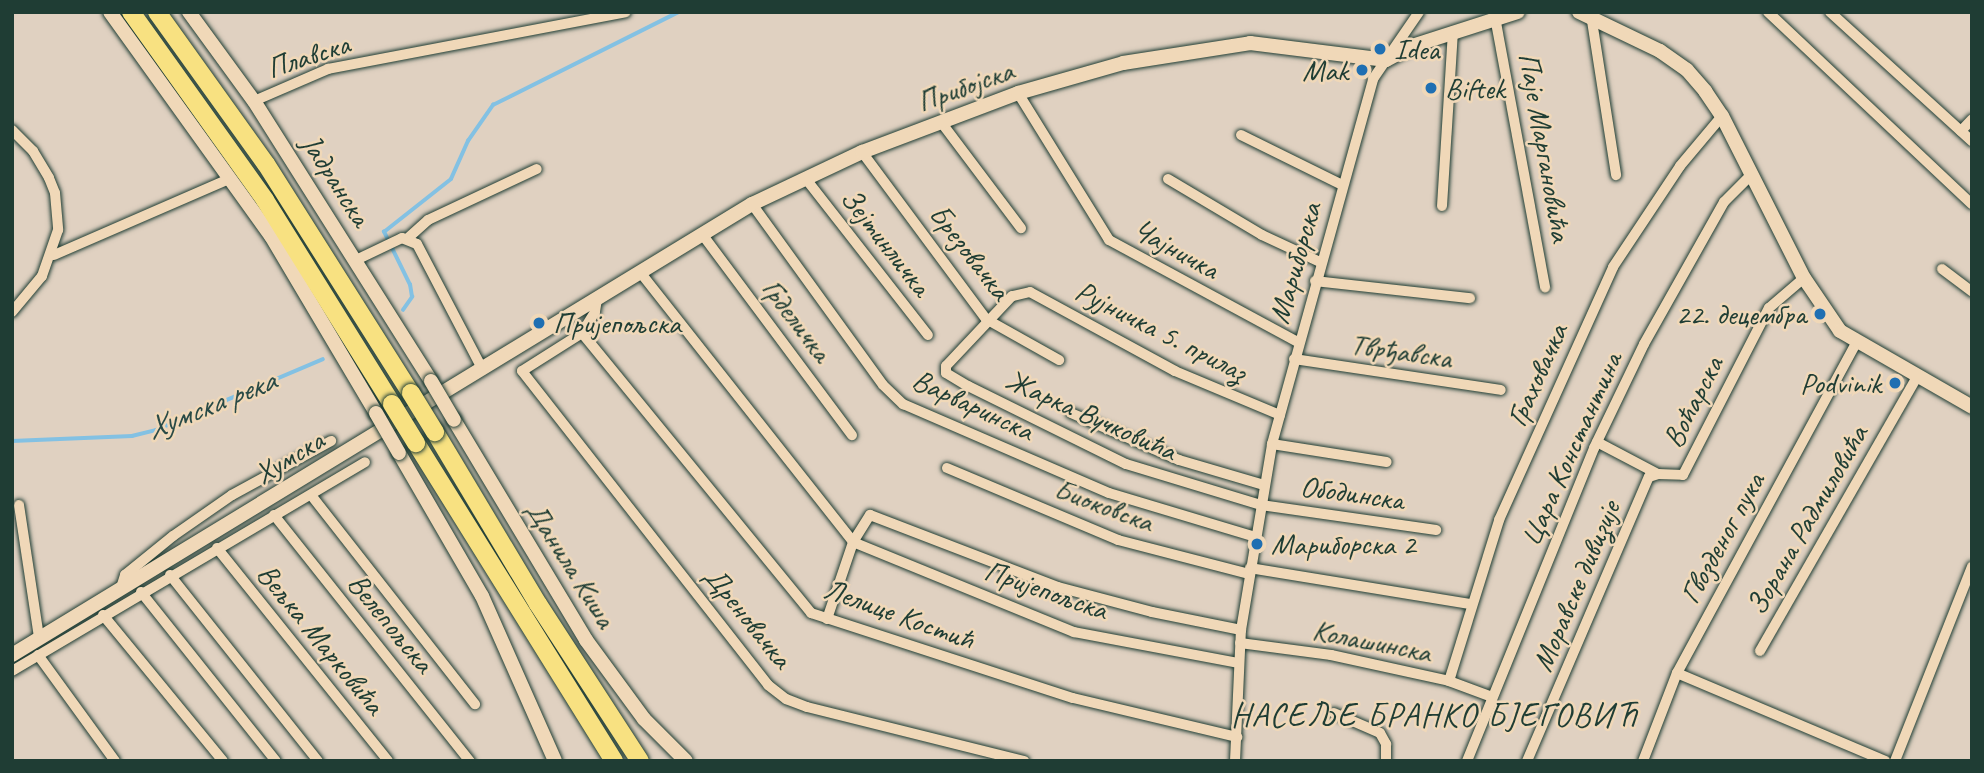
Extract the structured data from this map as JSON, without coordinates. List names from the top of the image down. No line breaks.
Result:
{"streets":{"street":["Плавска","Прибојска","Паје Маргановића","Јадранска","Зејтинличка","Чајничка","Брезовачка","Мариборска","Грделичка","Рујничка 5. прилаз","Тврђавска","Граховачка","Воћарска","Варваринска","Жарка Вучковића","Цара Константина","Хумска","Ободинска","Биоковска","Зорана Радмиловића","Гвозденог пука","Данила Киша","Моравске дивизије","Пријепољска","Лелице Костић","Дреновачка","Велепољска","Вељка Марковића","Колашинска"]},"crossings":[["Плавска","Јадранска"],["Прибојска","Зејтинличка"],["Прибојска","Чајничка"],["Прибојска","Брезовачка"],["Прибојска","Мариборска"],["Прибојска","Грделичка"],["Прибојска","Варваринска"],["Прибојска","Хумска"],["Прибојска","Пријепољска"],["Јадранска","Данила Киша"],["Чајничка","Мариборска"],["Брезовачка","Рујничка 5. прилаз"],["Брезовачка","Жарка Вучковића"],["Мариборска","Рујничка 5. прилаз"],["Мариборска","Тврђавска"],["Мариборска","Варваринска"],["Мариборска","Жарка Вучковића"],["Мариборска","Ободинска"],["Мариборска","Биоковска"],["Мариборска","Пријепољска"],["Мариборска","Лелице Костић"],["Мариборска","Колашинска"],["Рујничка 5. прилаз","Жарка Вучковића"],["Граховачка","Биоковска"],["Граховачка","Колашинска"],["Воћарска","Цара Константина"],["Воћарска","Моравске дивизије"],["Жарка Вучковића","Ободинска"],["Цара Константина","Колашинска"],["Хумска","Велепољска"],["Хумска","Вељка Марковића"],["Лелице Костић","Дреновачка"]],"districts":["НАСЕЉЕ БРАНКО БЈЕГОВИЋ"],"water":["Хумска река"],"places":["Idea","Mak","Biftek","22. децембра","Пријепољска","Podvinik","Мариборска 2"]}
